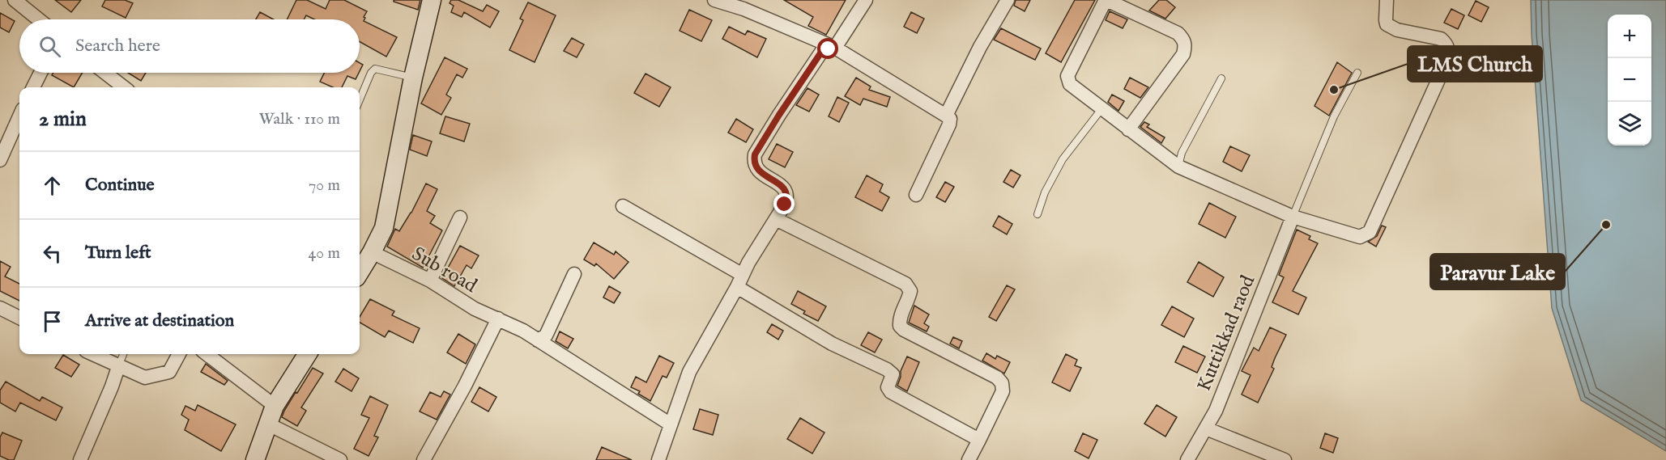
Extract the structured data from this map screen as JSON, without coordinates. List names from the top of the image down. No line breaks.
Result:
{"streets":{"street":["Sub road","Kuttikkad raod"]},"places":["LMS Church","Paravur Lake"],"page":{"map_buttons":["+","−"],"search":"Search here","heading":["2 min","Walk · 110 m"],"list":[["Continue","70 m"],["Turn left","40 m"],"Arrive at destination"]}}
